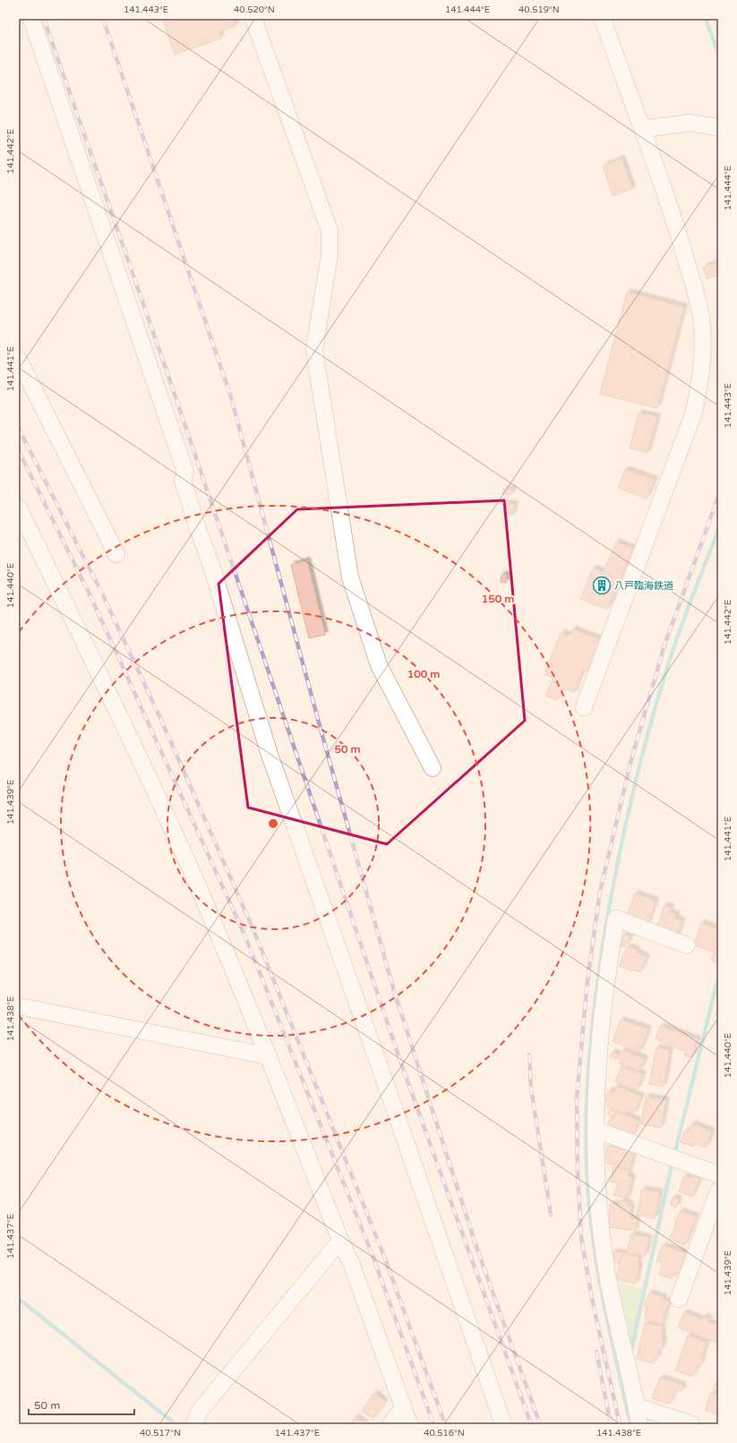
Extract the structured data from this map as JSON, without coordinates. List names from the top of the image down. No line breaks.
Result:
{"places":{"building":["八戸臨海鉄道"]},"scale_bar":"50 m","coordinates":["141.443°E","40.520°N","141.444°E","40.519°N","141.442°E","141.441°E","141.440°E","141.439°E","141.438°E","141.437°E","40.517°N","40.516°N"],"rings":["150 m","100 m","50 m"]}
